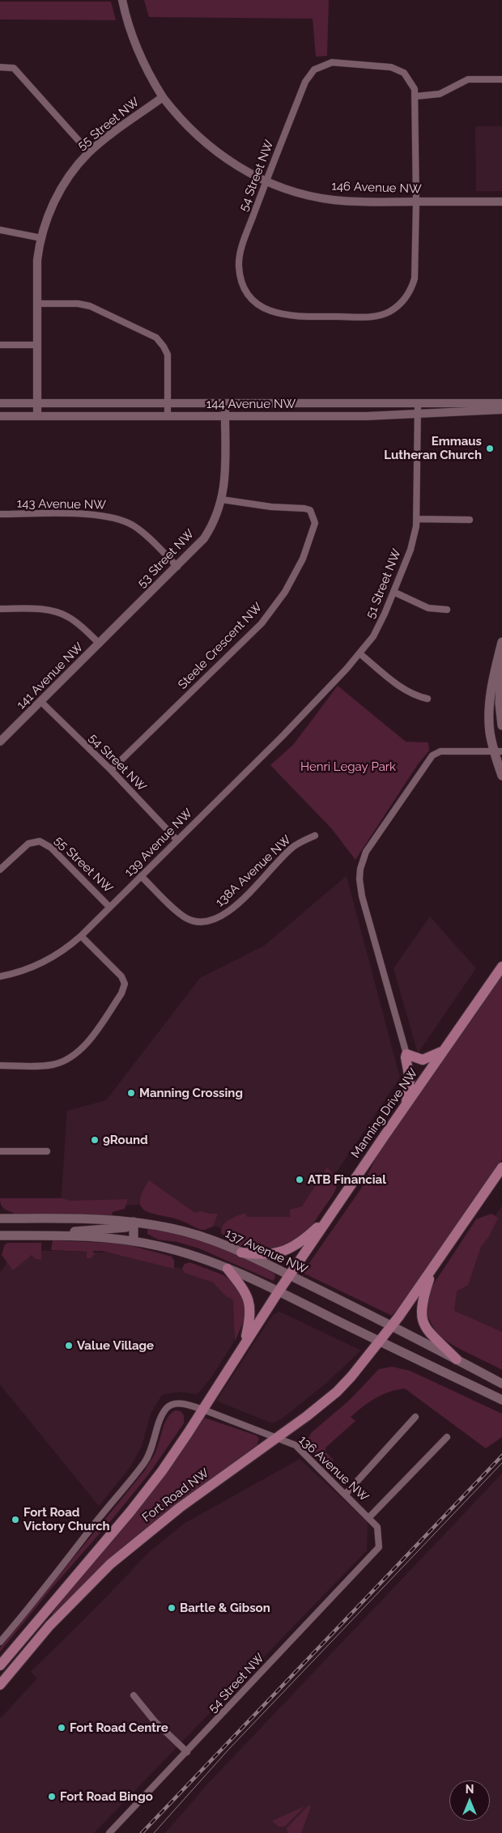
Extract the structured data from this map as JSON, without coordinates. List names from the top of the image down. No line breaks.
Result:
{"streets":{"main road":["Manning Drive NW","137 Avenue NW","Fort Road NW"],"street":["55 Street NW","54 Street NW","146 Avenue NW","144 Avenue NW","143 Avenue NW","53 Street NW","51 Street NW","Steele Crescent NW","141 Avenue NW","139 Avenue NW","138A Avenue NW","136 Avenue NW"]},"crossings":[["55 Street NW","146 Avenue NW"],["55 Street NW","144 Avenue NW"],["55 Street NW","139 Avenue NW"],["54 Street NW","146 Avenue NW"],["54 Street NW","Steele Crescent NW"],["54 Street NW","141 Avenue NW"],["54 Street NW","139 Avenue NW"],["54 Street NW","136 Avenue NW"],["144 Avenue NW","53 Street NW"],["144 Avenue NW","51 Street NW"],["143 Avenue NW","53 Street NW"],["53 Street NW","Steele Crescent NW"],["53 Street NW","141 Avenue NW"],["51 Street NW","139 Avenue NW"],["139 Avenue NW","138A Avenue NW"],["Manning Drive NW","137 Avenue NW"],["Manning Drive NW","Fort Road NW"],["137 Avenue NW","Fort Road NW"],["136 Avenue NW","Fort Road NW"]],"parks":["Henri Legay Park"],"places":["Emmaus Lutheran Church","Manning Crossing","9Round","ATB Financial","Value Village","Fort Road Victory Church","Bartle & Gibson","Fort Road Centre","Fort Road Bingo"],"north":"top"}
